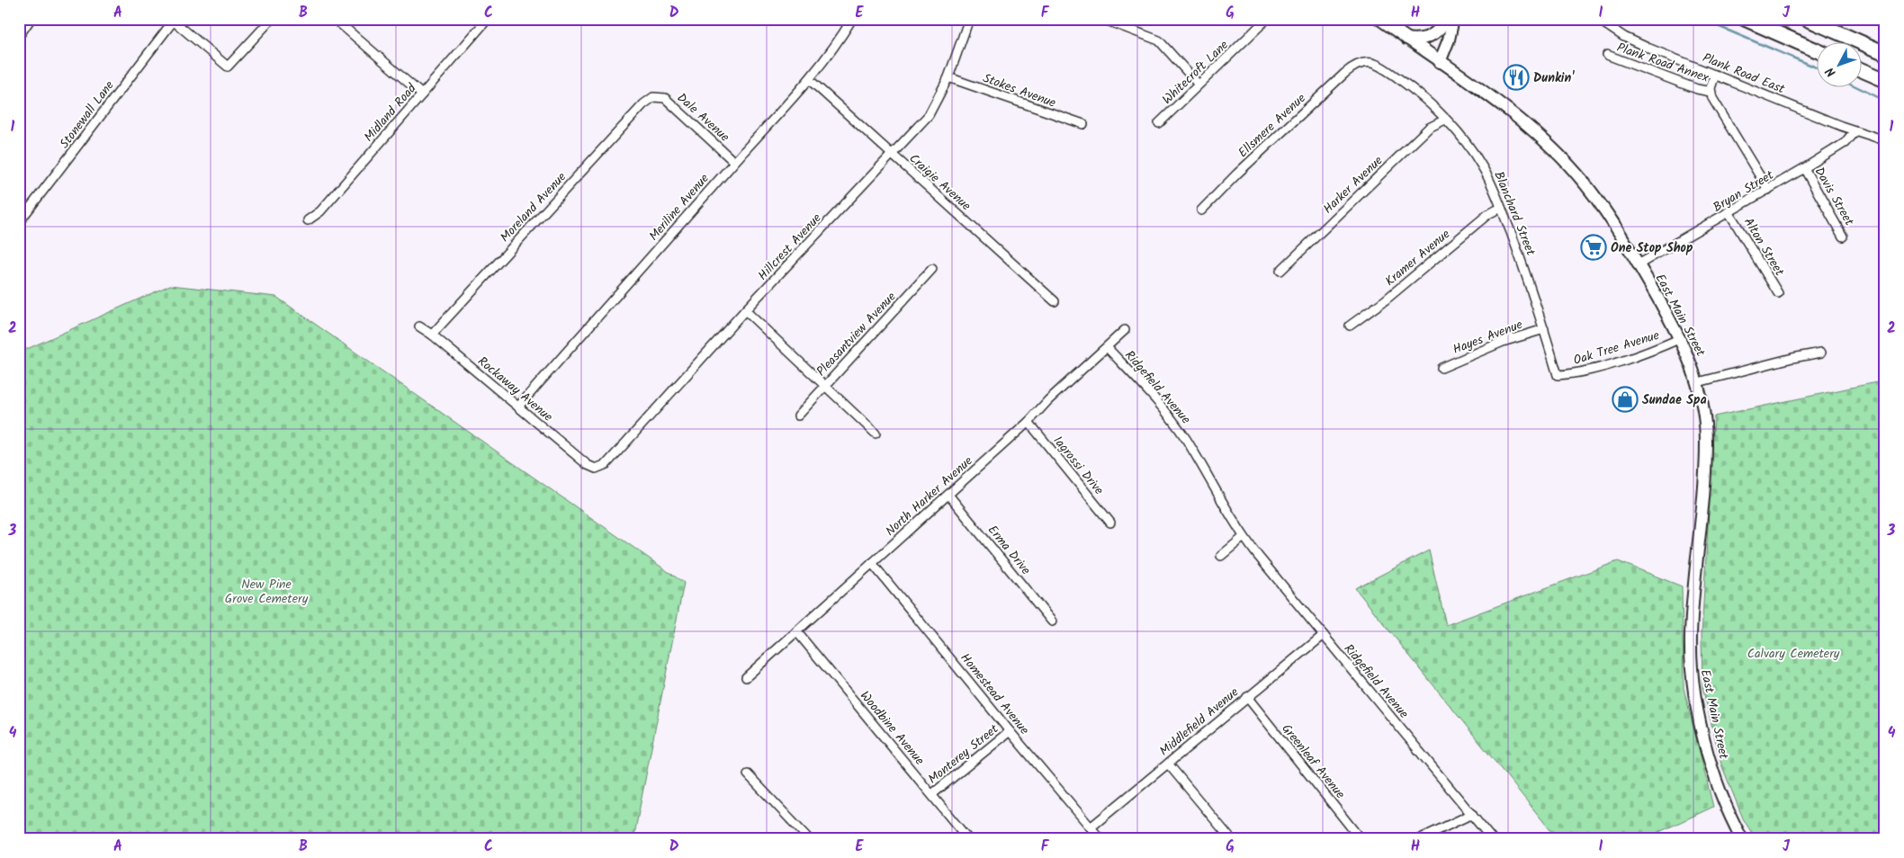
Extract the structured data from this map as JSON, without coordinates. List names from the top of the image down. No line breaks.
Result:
{"streets":{"main road":["East Main Street"],"street":["Plank Road Annex","Whitecroft Lane","Plank Road East","Stokes Avenue","Midland Road","Stonewall Lane","Dale Avenue","Ellsmere Avenue","Craigie Avenue","Harker Avenue","Bryan Street","Davis Street","Moreland Avenue","Meriline Avenue","Blanchard Street","Hillcrest Avenue","Alton Street","Kramer Avenue","Pleasantview Avenue","Hayes Avenue","Oak Tree Avenue","Ridgefield Avenue","Rockaway Avenue","Iagrossi Drive","North Harker Avenue","Erma Drive","Homestead Avenue","Middlefield Avenue","Woodbine Avenue","Monterey Street","Greenleaf Avenue"]},"crossings":[["Plank Road East","Bryan Street"],["Stokes Avenue","Hillcrest Avenue"],["Dale Avenue","Moreland Avenue"],["Dale Avenue","Meriline Avenue"],["Ellsmere Avenue","Blanchard Street"],["Craigie Avenue","Meriline Avenue"],["Craigie Avenue","Hillcrest Avenue"],["Harker Avenue","Blanchard Street"],["Bryan Street","Davis Street"],["Bryan Street","Alton Street"],["Bryan Street","East Main Street"],["Moreland Avenue","Rockaway Avenue"],["Meriline Avenue","Rockaway Avenue"],["Blanchard Street","Kramer Avenue"],["Blanchard Street","Hayes Avenue"],["Blanchard Street","Oak Tree Avenue"],["Hillcrest Avenue","Rockaway Avenue"],["East Main Street","Oak Tree Avenue"],["Ridgefield Avenue","North Harker Avenue"],["Ridgefield Avenue","Middlefield Avenue"],["Iagrossi Drive","North Harker Avenue"],["North Harker Avenue","Erma Drive"],["North Harker Avenue","Homestead Avenue"],["North Harker Avenue","Woodbine Avenue"],["Homestead Avenue","Middlefield Avenue"],["Homestead Avenue","Monterey Street"],["Middlefield Avenue","Greenleaf Avenue"],["Woodbine Avenue","Monterey Street"]],"parks":["New Pine Grove Cemetery","Calvary Cemetery"],"places":{"restaurant":["Dunkin'"],"supermarket":["One Stop Shop"],"shop":["Sundae Spa"]},"north":"bottom left","grid":{"columns":["A","B","C","D","E","F","G","H","I","J"],"rows":["1","2","3","4"]}}
